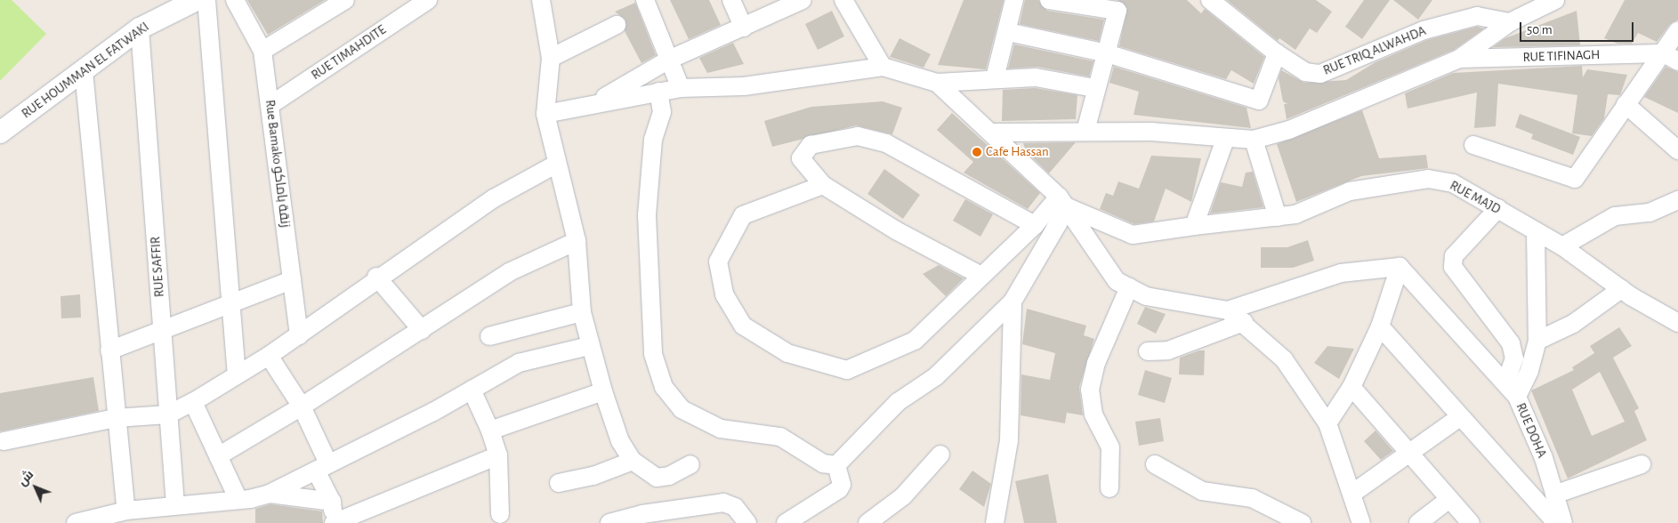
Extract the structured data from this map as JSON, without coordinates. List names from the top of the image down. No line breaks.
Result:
{"streets":{"street":["RUE TRIQ ALWAHDA","RUE TIMAHDITE","RUE TIFINAGH","RUE HOUMMAN EL FATWAKI","Rue Bamako زنقة باماكو","RUE MAJD","RUE SAFFIR","RUE DOHA"]},"crossings":[["RUE TIMAHDITE","Rue Bamako زنقة باماكو"],["RUE HOUMMAN EL FATWAKI","RUE SAFFIR"],["RUE MAJD","RUE DOHA"]],"places":["Cafe Hassan"],"scale_bar":"50 m","north":"top left"}
